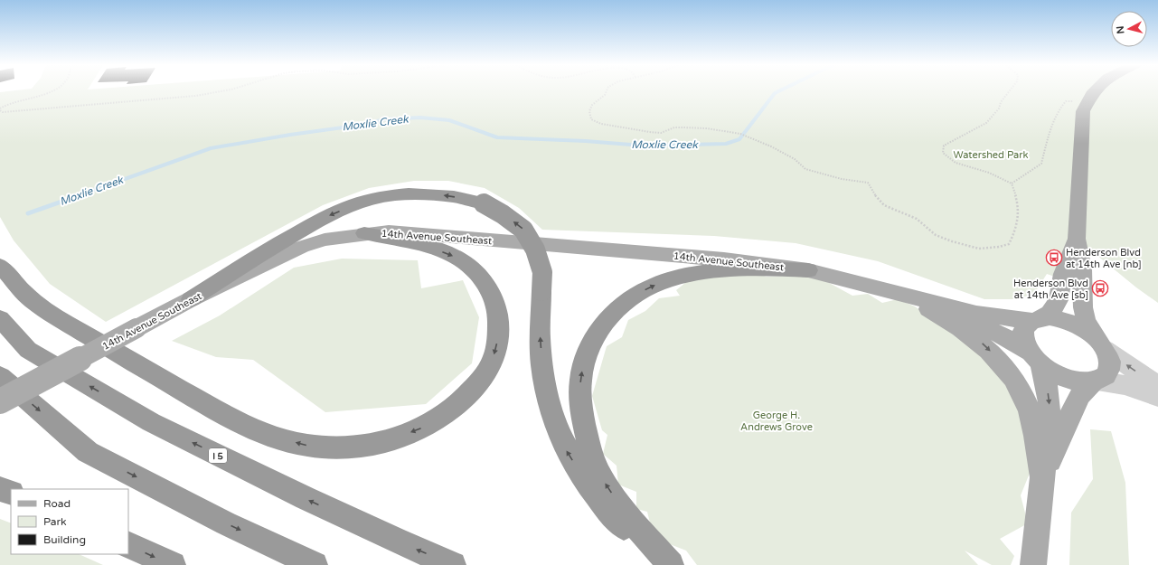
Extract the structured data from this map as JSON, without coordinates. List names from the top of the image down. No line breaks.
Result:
{"streets":{"highway":["I 5"],"main road":["14th Avenue Southeast"]},"water":["Moxlie Creek"],"parks":["Watershed Park","George H. Andrews Grove"],"places":{"bus stop":["Henderson Blvd at 14th Ave [nb]","Henderson Blvd at 14th Ave [sb]"]},"legend":["Road","Park","Building"],"north":"left"}
